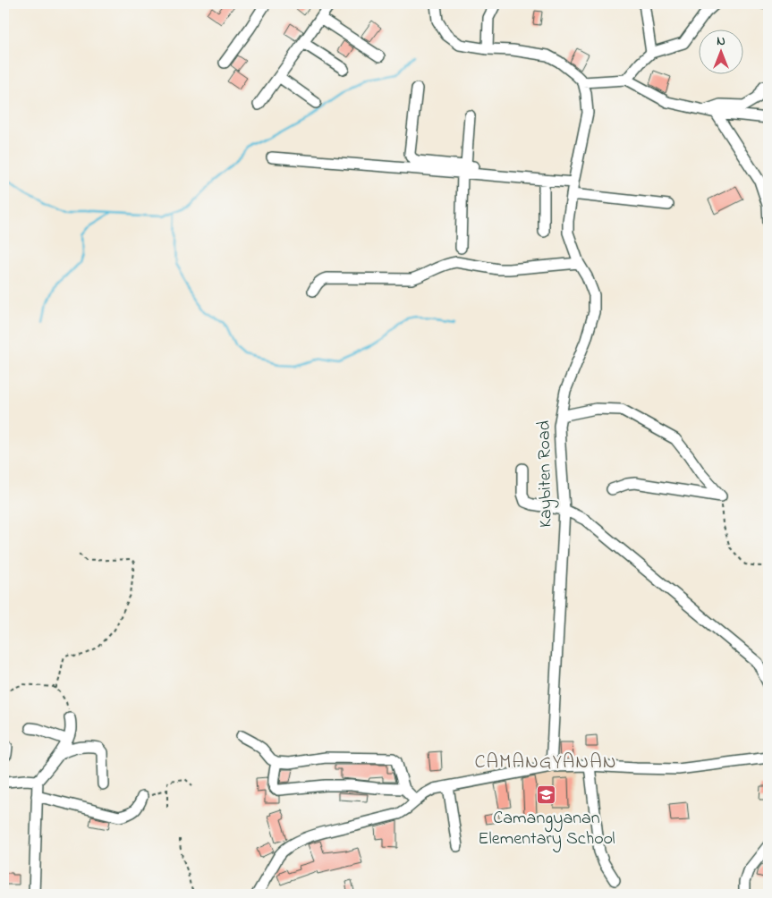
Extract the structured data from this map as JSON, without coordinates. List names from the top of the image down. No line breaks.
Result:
{"streets":{"street":["Kaybiten Road"]},"districts":["CAMANGYANAN"],"places":{"school or university":["Camangyanan Elementary School"]},"north":"top"}
